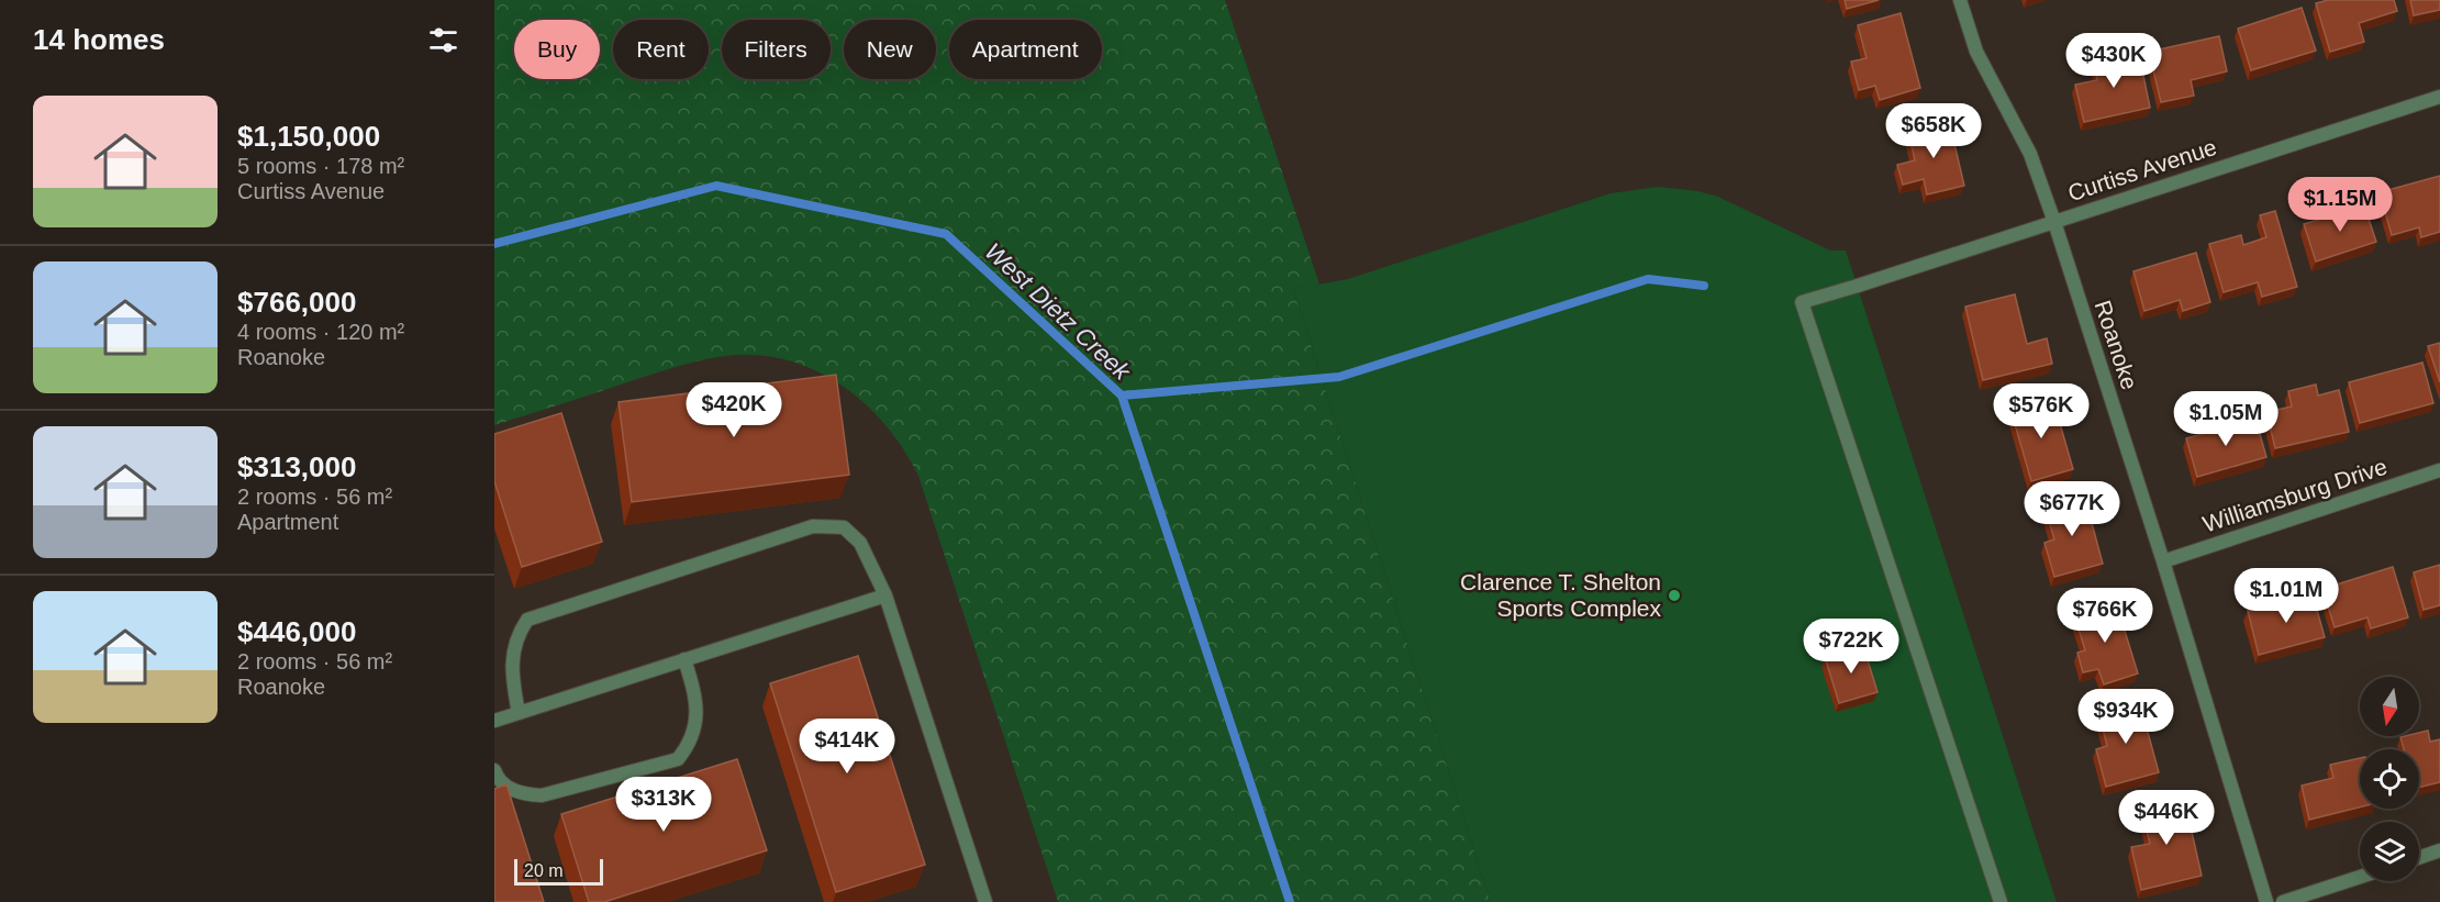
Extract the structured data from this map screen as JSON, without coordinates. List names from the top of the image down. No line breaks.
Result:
{"streets":{"street":["Curtiss Avenue","Roanoke","Williamsburg Drive"]},"crossings":[["Curtiss Avenue","Roanoke"],["Roanoke","Williamsburg Drive"]],"water":["West Dietz Creek"],"places":["Clarence T. Shelton Sports Complex"],"scale_bar":"20 m","north":"bottom","page":{"heading":"14 homes","chip":["Buy","Rent","Filters","New","Apartment"],"price":["$430K","$658K","$1.15M","$420K","$576K","$1.05M","$677K","$1.01M","$766K","$722K","$934K","$414K","$313K","$446K"],"list":[{"name":"$1,150,000","note":"5 rooms · 178 m² · Curtiss Avenue"},{"name":"$766,000","note":"4 rooms · 120 m² · Roanoke"},{"name":"$313,000","note":"2 rooms · 56 m² · Apartment"},{"name":"$446,000","note":"2 rooms · 56 m² · Roanoke"}],"scale":"20 m"}}
